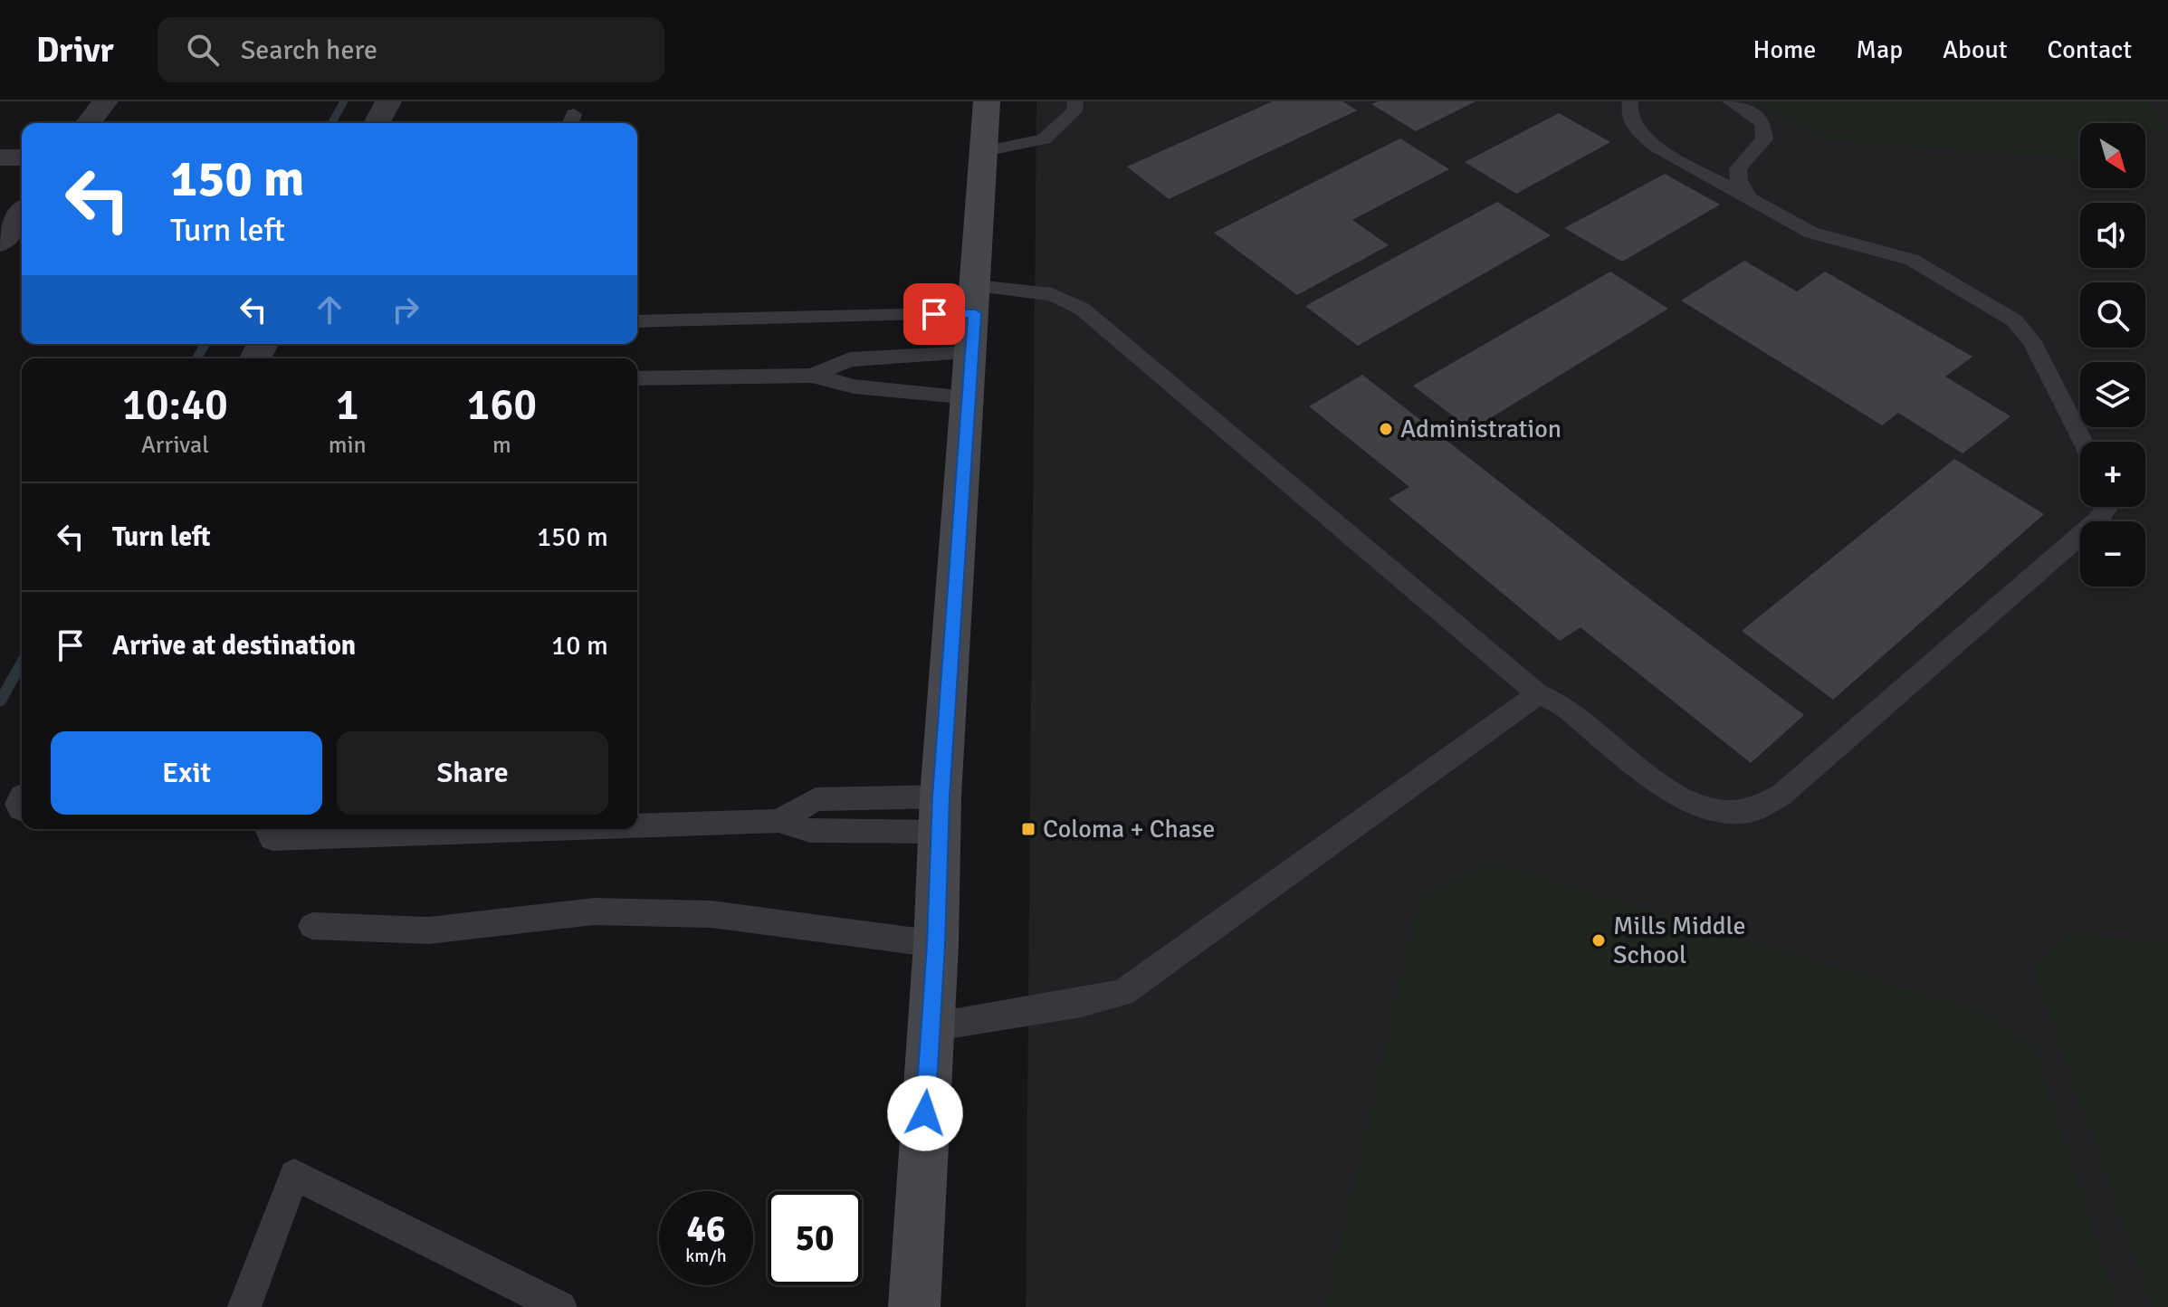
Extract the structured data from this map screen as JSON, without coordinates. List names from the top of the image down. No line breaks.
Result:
{"places":{"other":["Administration","Mills Middle School"],"transit":["Coloma + Chase"]},"north":"bottom right","page":{"header":"Drivr","search":"Search here","nav":["Home","Map","About","Contact"],"map_buttons":["+","−"],"turn":["150 m","Turn left"],"eta":["10:40","Arrival","1","min","160","m"],"list":[{"name":"Turn left","value":"150 m"},{"name":"Arrive at destination","value":"10 m"}],"buttons":["Exit","Share"],"speed":"46 km/h","limit":"50"}}
